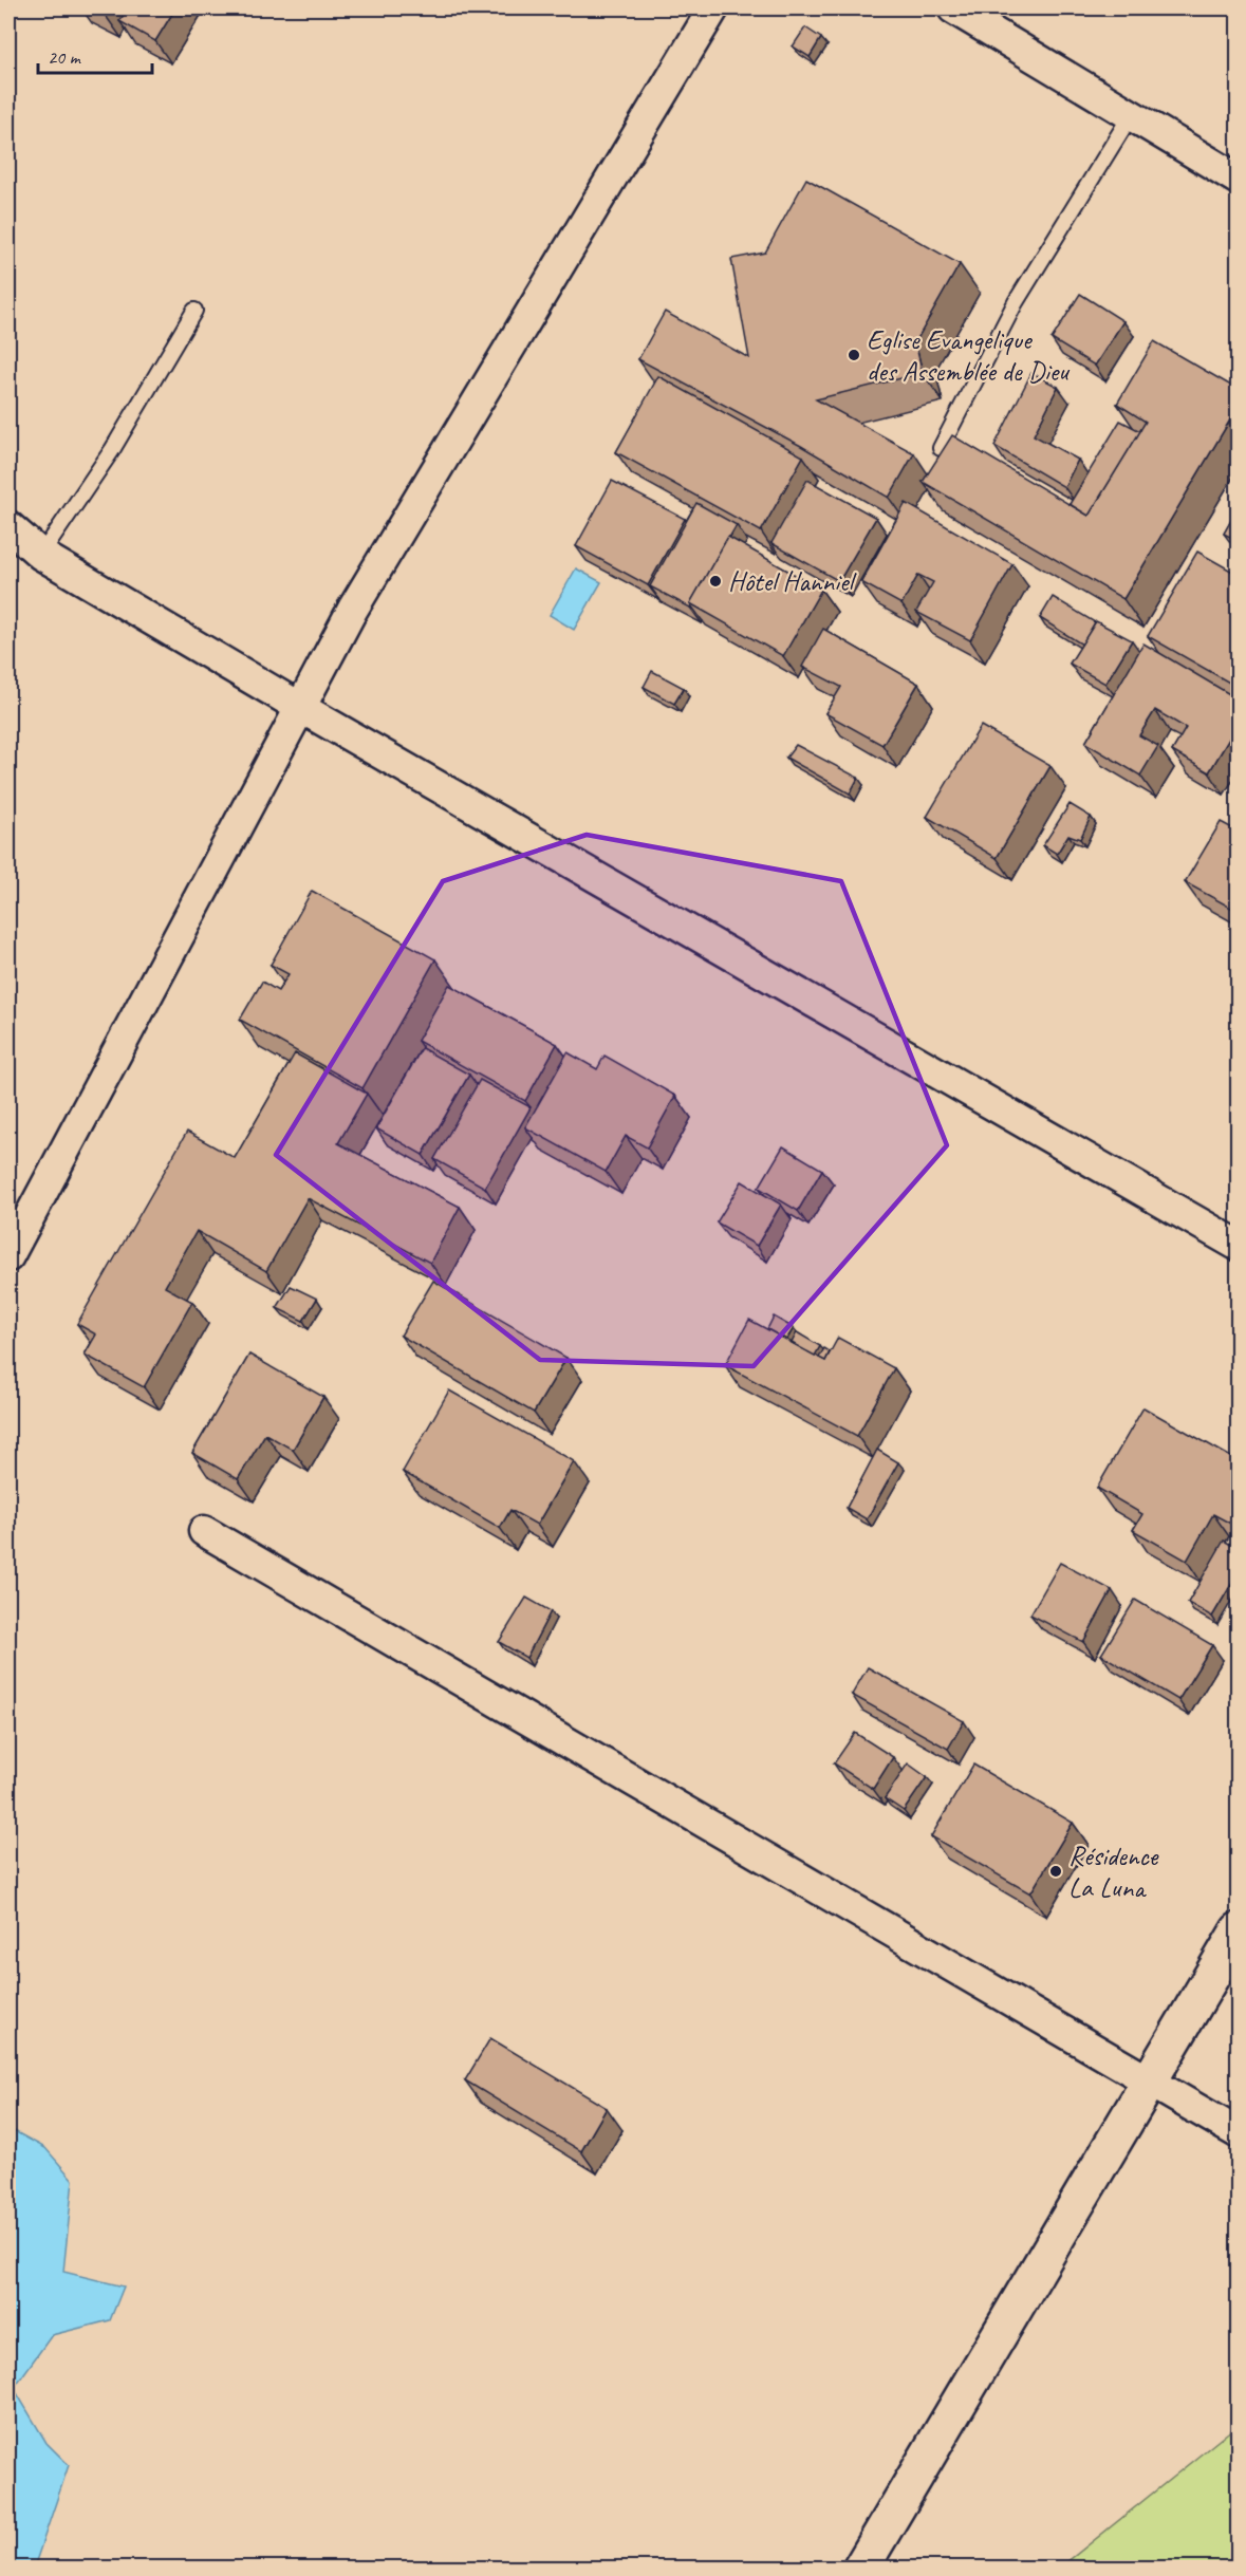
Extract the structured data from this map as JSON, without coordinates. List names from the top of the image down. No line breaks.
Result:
{"places":["Eglise Evangelique des Assemblée de Dieu","Hôtel Hanniel","Résidence La Luna"],"scale_bar":"20 m"}
